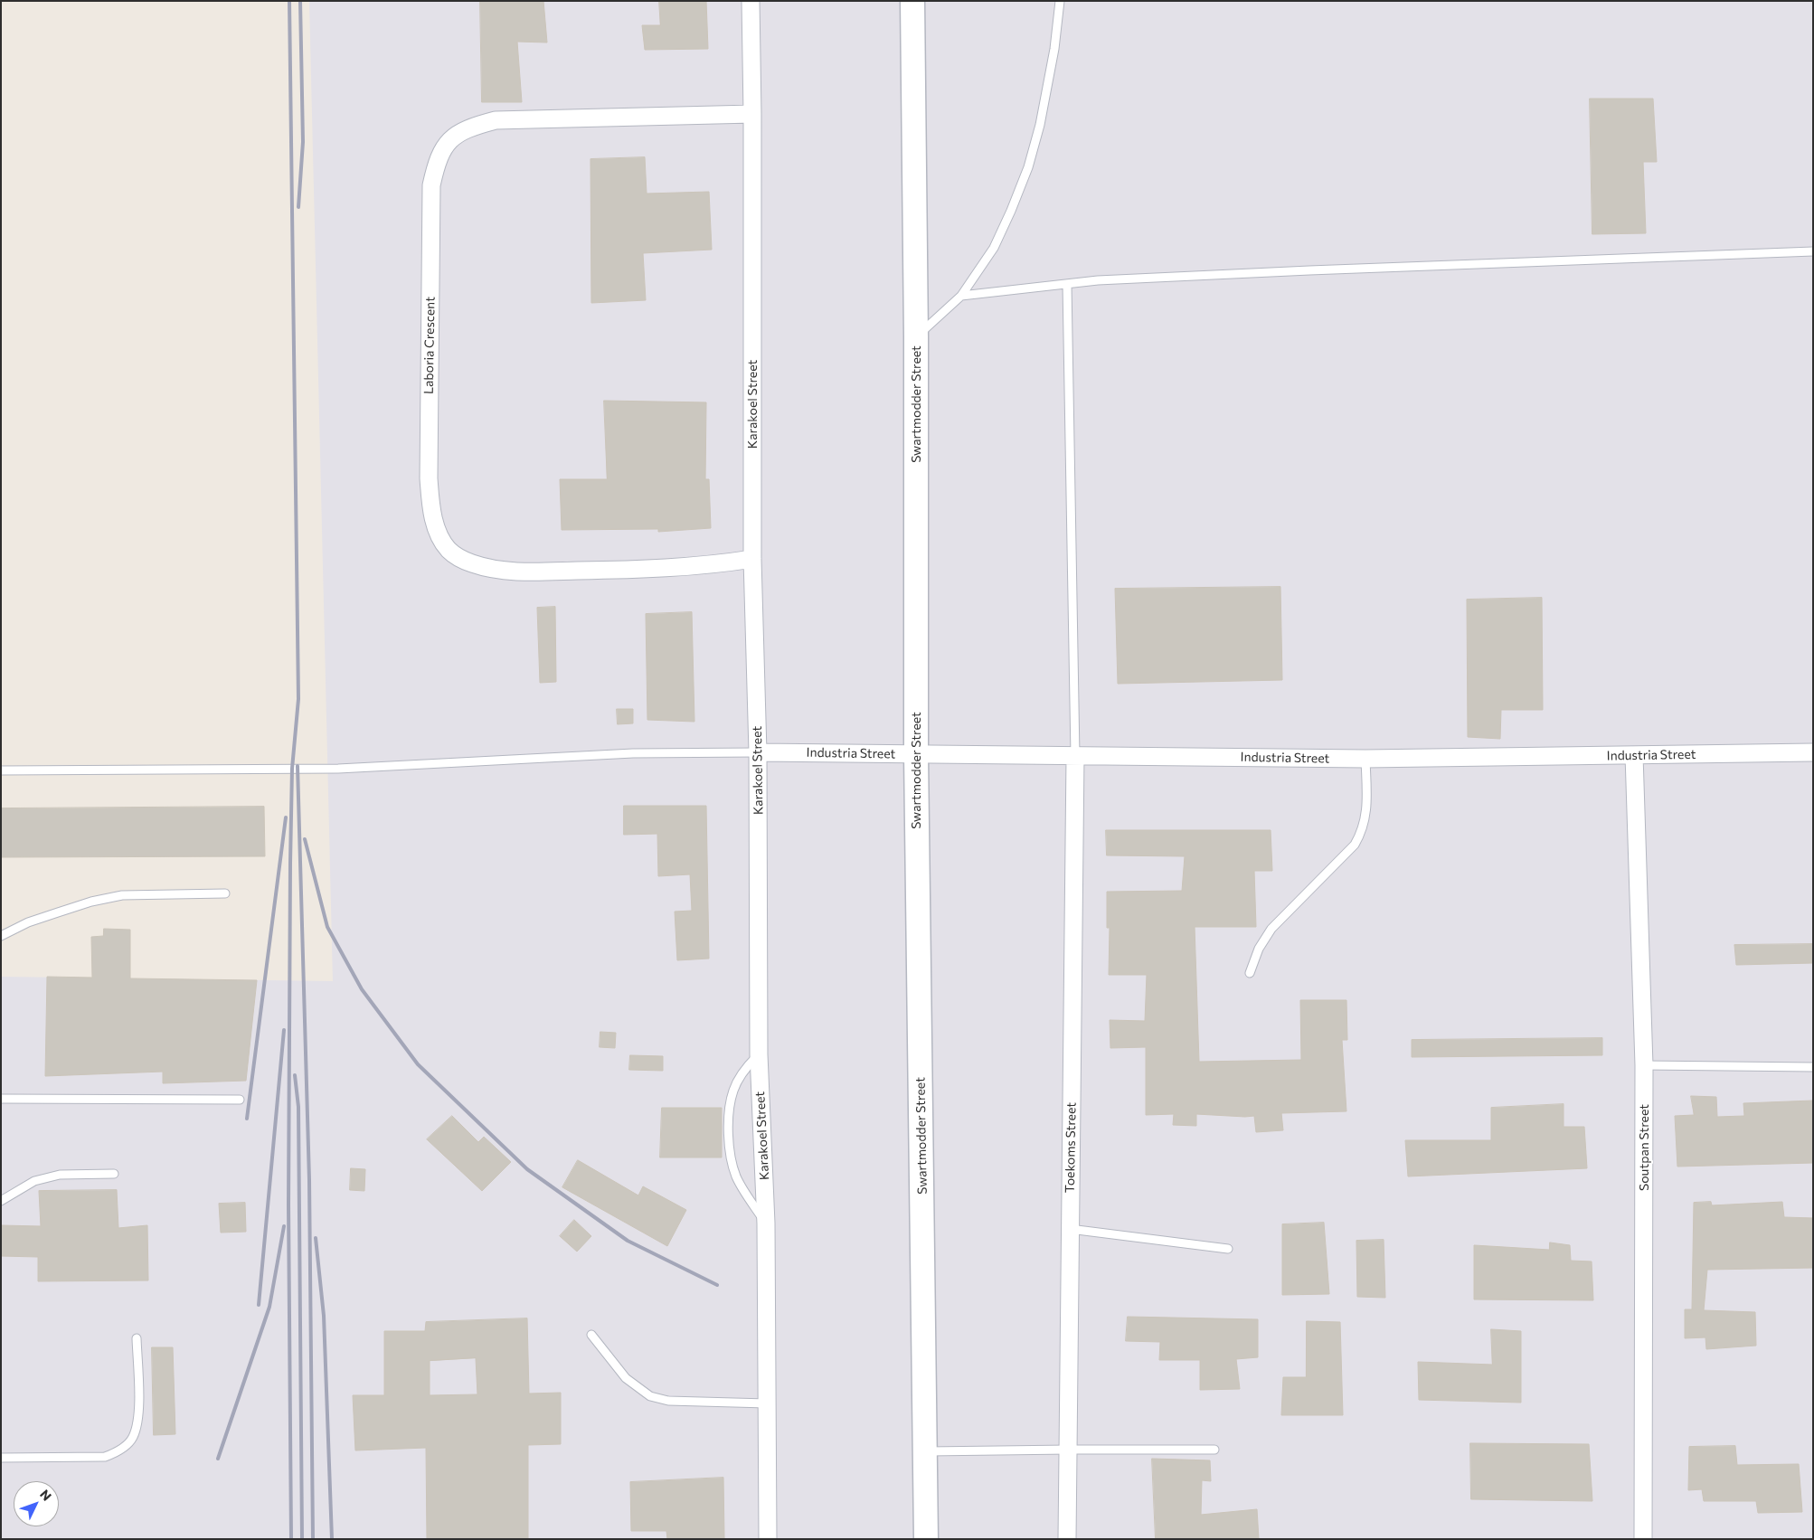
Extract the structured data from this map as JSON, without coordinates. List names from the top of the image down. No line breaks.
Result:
{"streets":{"main road":["Swartmodder Street"],"street":["Laboria Crescent","Karakoel Street","Industria Street","Toekoms Street","Soutpan Street"]},"crossings":[["Laboria Crescent","Karakoel Street"],["Karakoel Street","Industria Street"],["Swartmodder Street","Industria Street"],["Industria Street","Toekoms Street"],["Industria Street","Soutpan Street"]],"north":"top right"}
